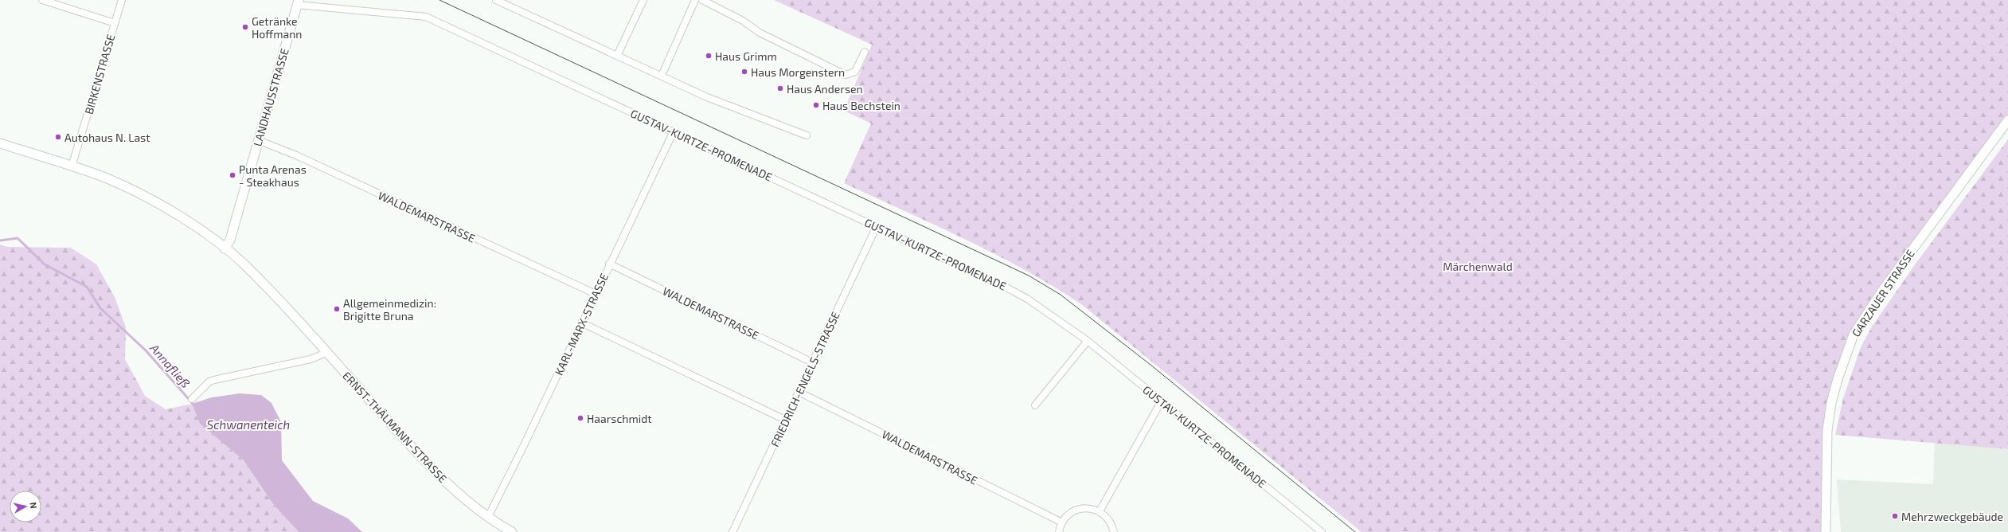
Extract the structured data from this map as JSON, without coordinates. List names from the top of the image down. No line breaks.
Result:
{"streets":{"street":["BIRKENSTRASSE","LANDHAUSSTRASSE","GUSTAV-KURTZE-PROMENADE","WALDEMARSTRASSE","GARZAUER STRASSE","KARL-MARX-STRASSE","FRIEDRICH-ENGELS-STRASSE","ERNST-THÄLMANN-STRASSE"]},"crossings":[["BIRKENSTRASSE","ERNST-THÄLMANN-STRASSE"],["LANDHAUSSTRASSE","GUSTAV-KURTZE-PROMENADE"],["LANDHAUSSTRASSE","WALDEMARSTRASSE"],["LANDHAUSSTRASSE","ERNST-THÄLMANN-STRASSE"],["GUSTAV-KURTZE-PROMENADE","KARL-MARX-STRASSE"],["GUSTAV-KURTZE-PROMENADE","FRIEDRICH-ENGELS-STRASSE"],["WALDEMARSTRASSE","KARL-MARX-STRASSE"],["WALDEMARSTRASSE","FRIEDRICH-ENGELS-STRASSE"],["KARL-MARX-STRASSE","ERNST-THÄLMANN-STRASSE"]],"water":["Annafließ","Schwanenteich"],"parks":["Märchenwald"],"places":["Getränke Hoffmann","Haus Grimm","Haus Morgenstern","Haus Andersen","Haus Bechstein","Autohaus N. Last","Punta Arenas - Steakhaus","Allgemeinmedizin: Brigitte Bruna","Haarschmidt","Mehrzweckgebäude"],"north":"right"}
